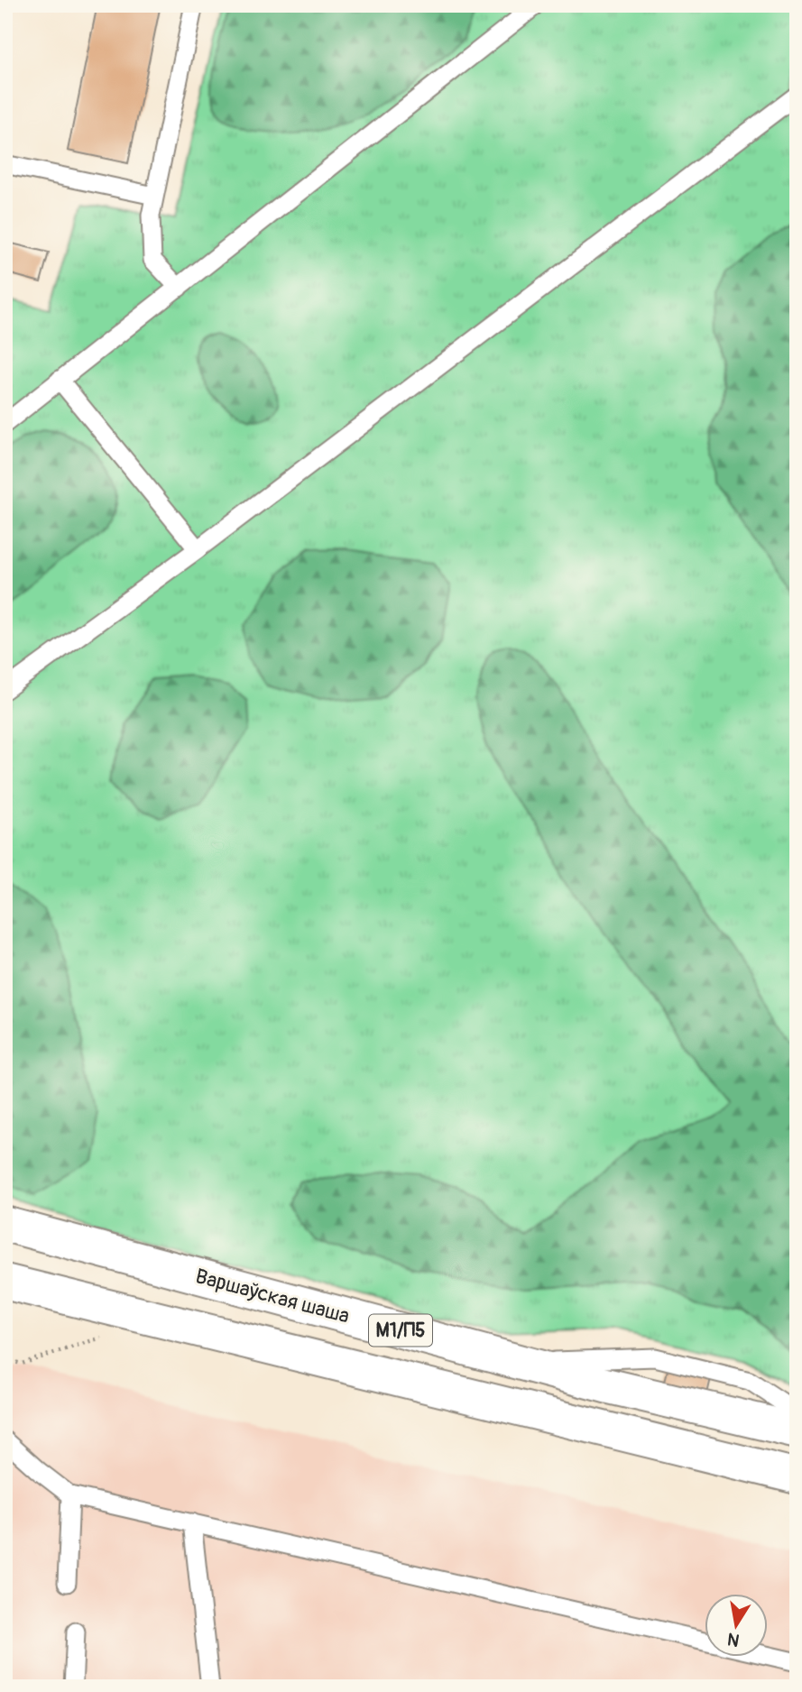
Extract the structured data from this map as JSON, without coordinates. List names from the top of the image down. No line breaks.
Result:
{"streets":{"highway":["Варшаўская шаша","М1/П5"]},"north":"bottom"}
